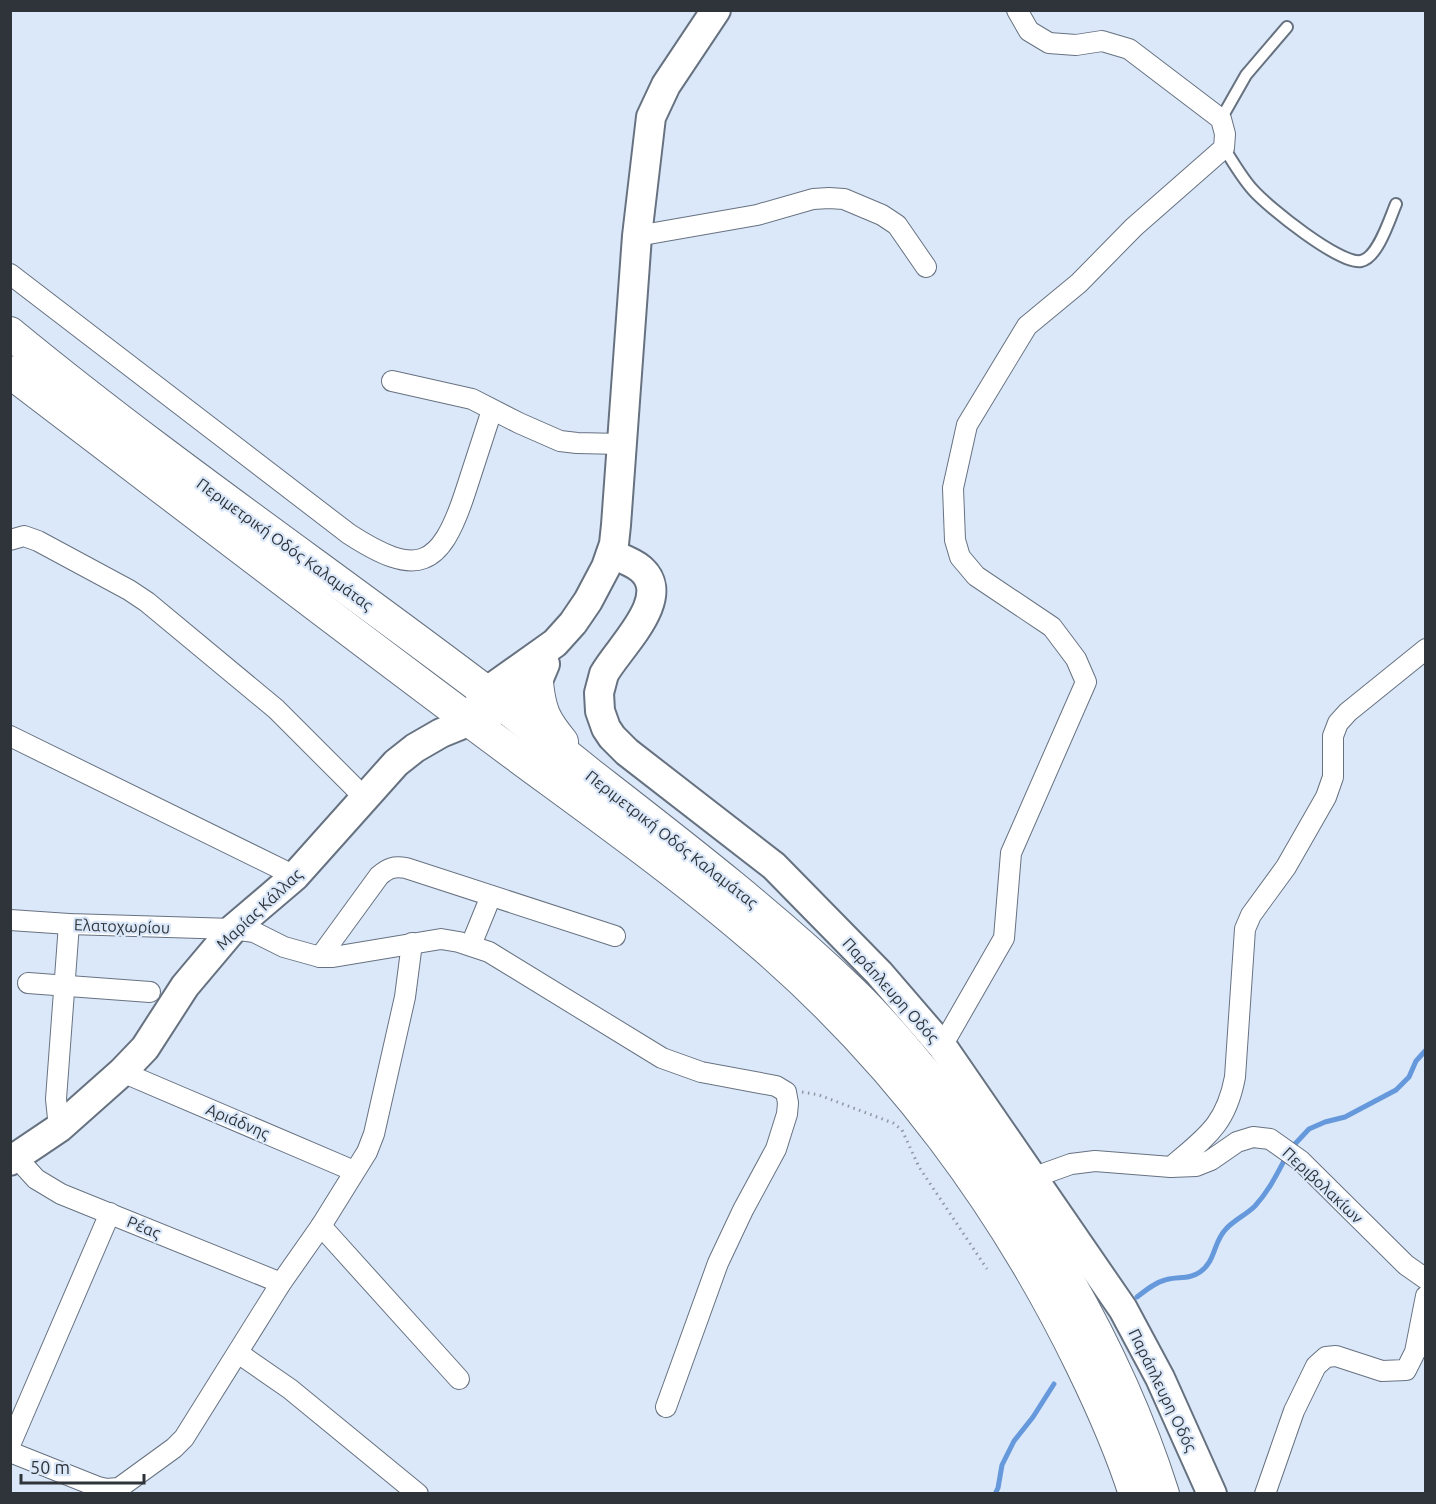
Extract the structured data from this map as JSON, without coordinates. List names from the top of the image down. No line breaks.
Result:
{"streets":{"main road":["Περιμετρική Οδός Καλαμάτας"],"street":["Μαρίας Κάλλας","Ελατοχωρίου","Παράπλευρη Οδός","Αριάδνης","Περιβολακίων","Ρέας"]},"crossings":[["Περιμετρική Οδός Καλαμάτας","Μαρίας Κάλλας"],["Μαρίας Κάλλας","Ελατοχωρίου"],["Μαρίας Κάλλας","Αριάδνης"],["Μαρίας Κάλλας","Ρέας"],["Παράπλευρη Οδός","Περιβολακίων"]],"scale_bar":"50 m"}
